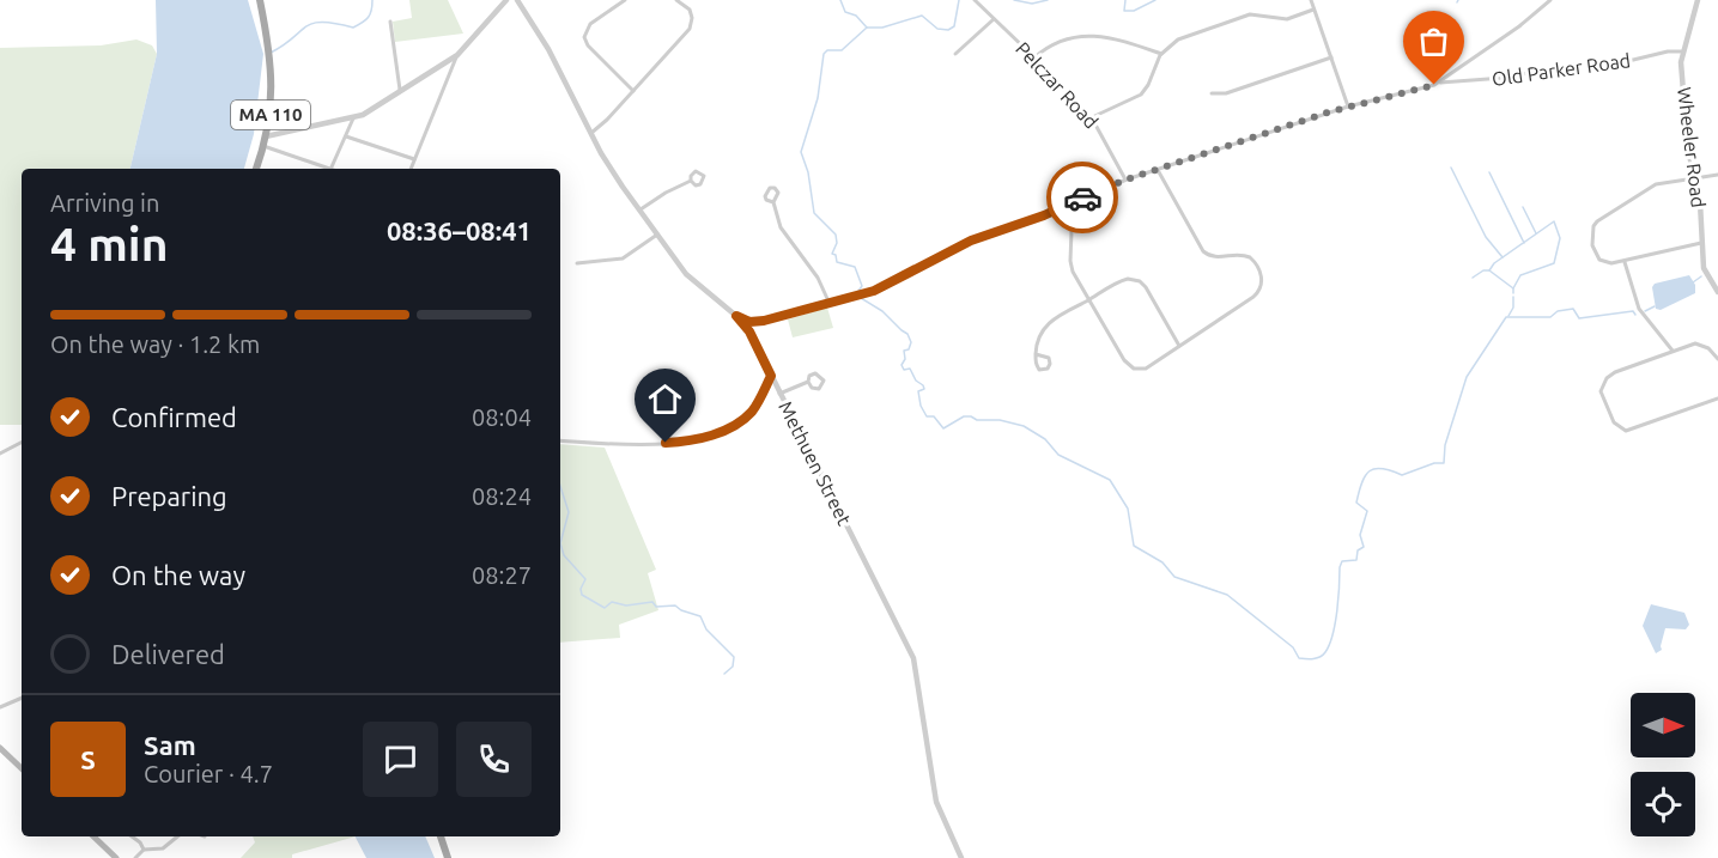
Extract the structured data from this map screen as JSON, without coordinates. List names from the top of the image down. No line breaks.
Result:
{"streets":{"main road":["MA 110"],"street":["Old Parker Road","Pelczar Road","Wheeler Road","Methuen Street"]},"crossings":[["Old Parker Road","Wheeler Road"]],"north":"right","page":{"heading":["4 min","Arriving in","08:36–08:41"],"panel":["Sam","Courier · 4.7"],"bar":"On the way · 1.2 km","list":[["Confirmed","08:04"],["Preparing","08:24"],["On the way","08:27"],"Delivered"],"round":"S"}}
